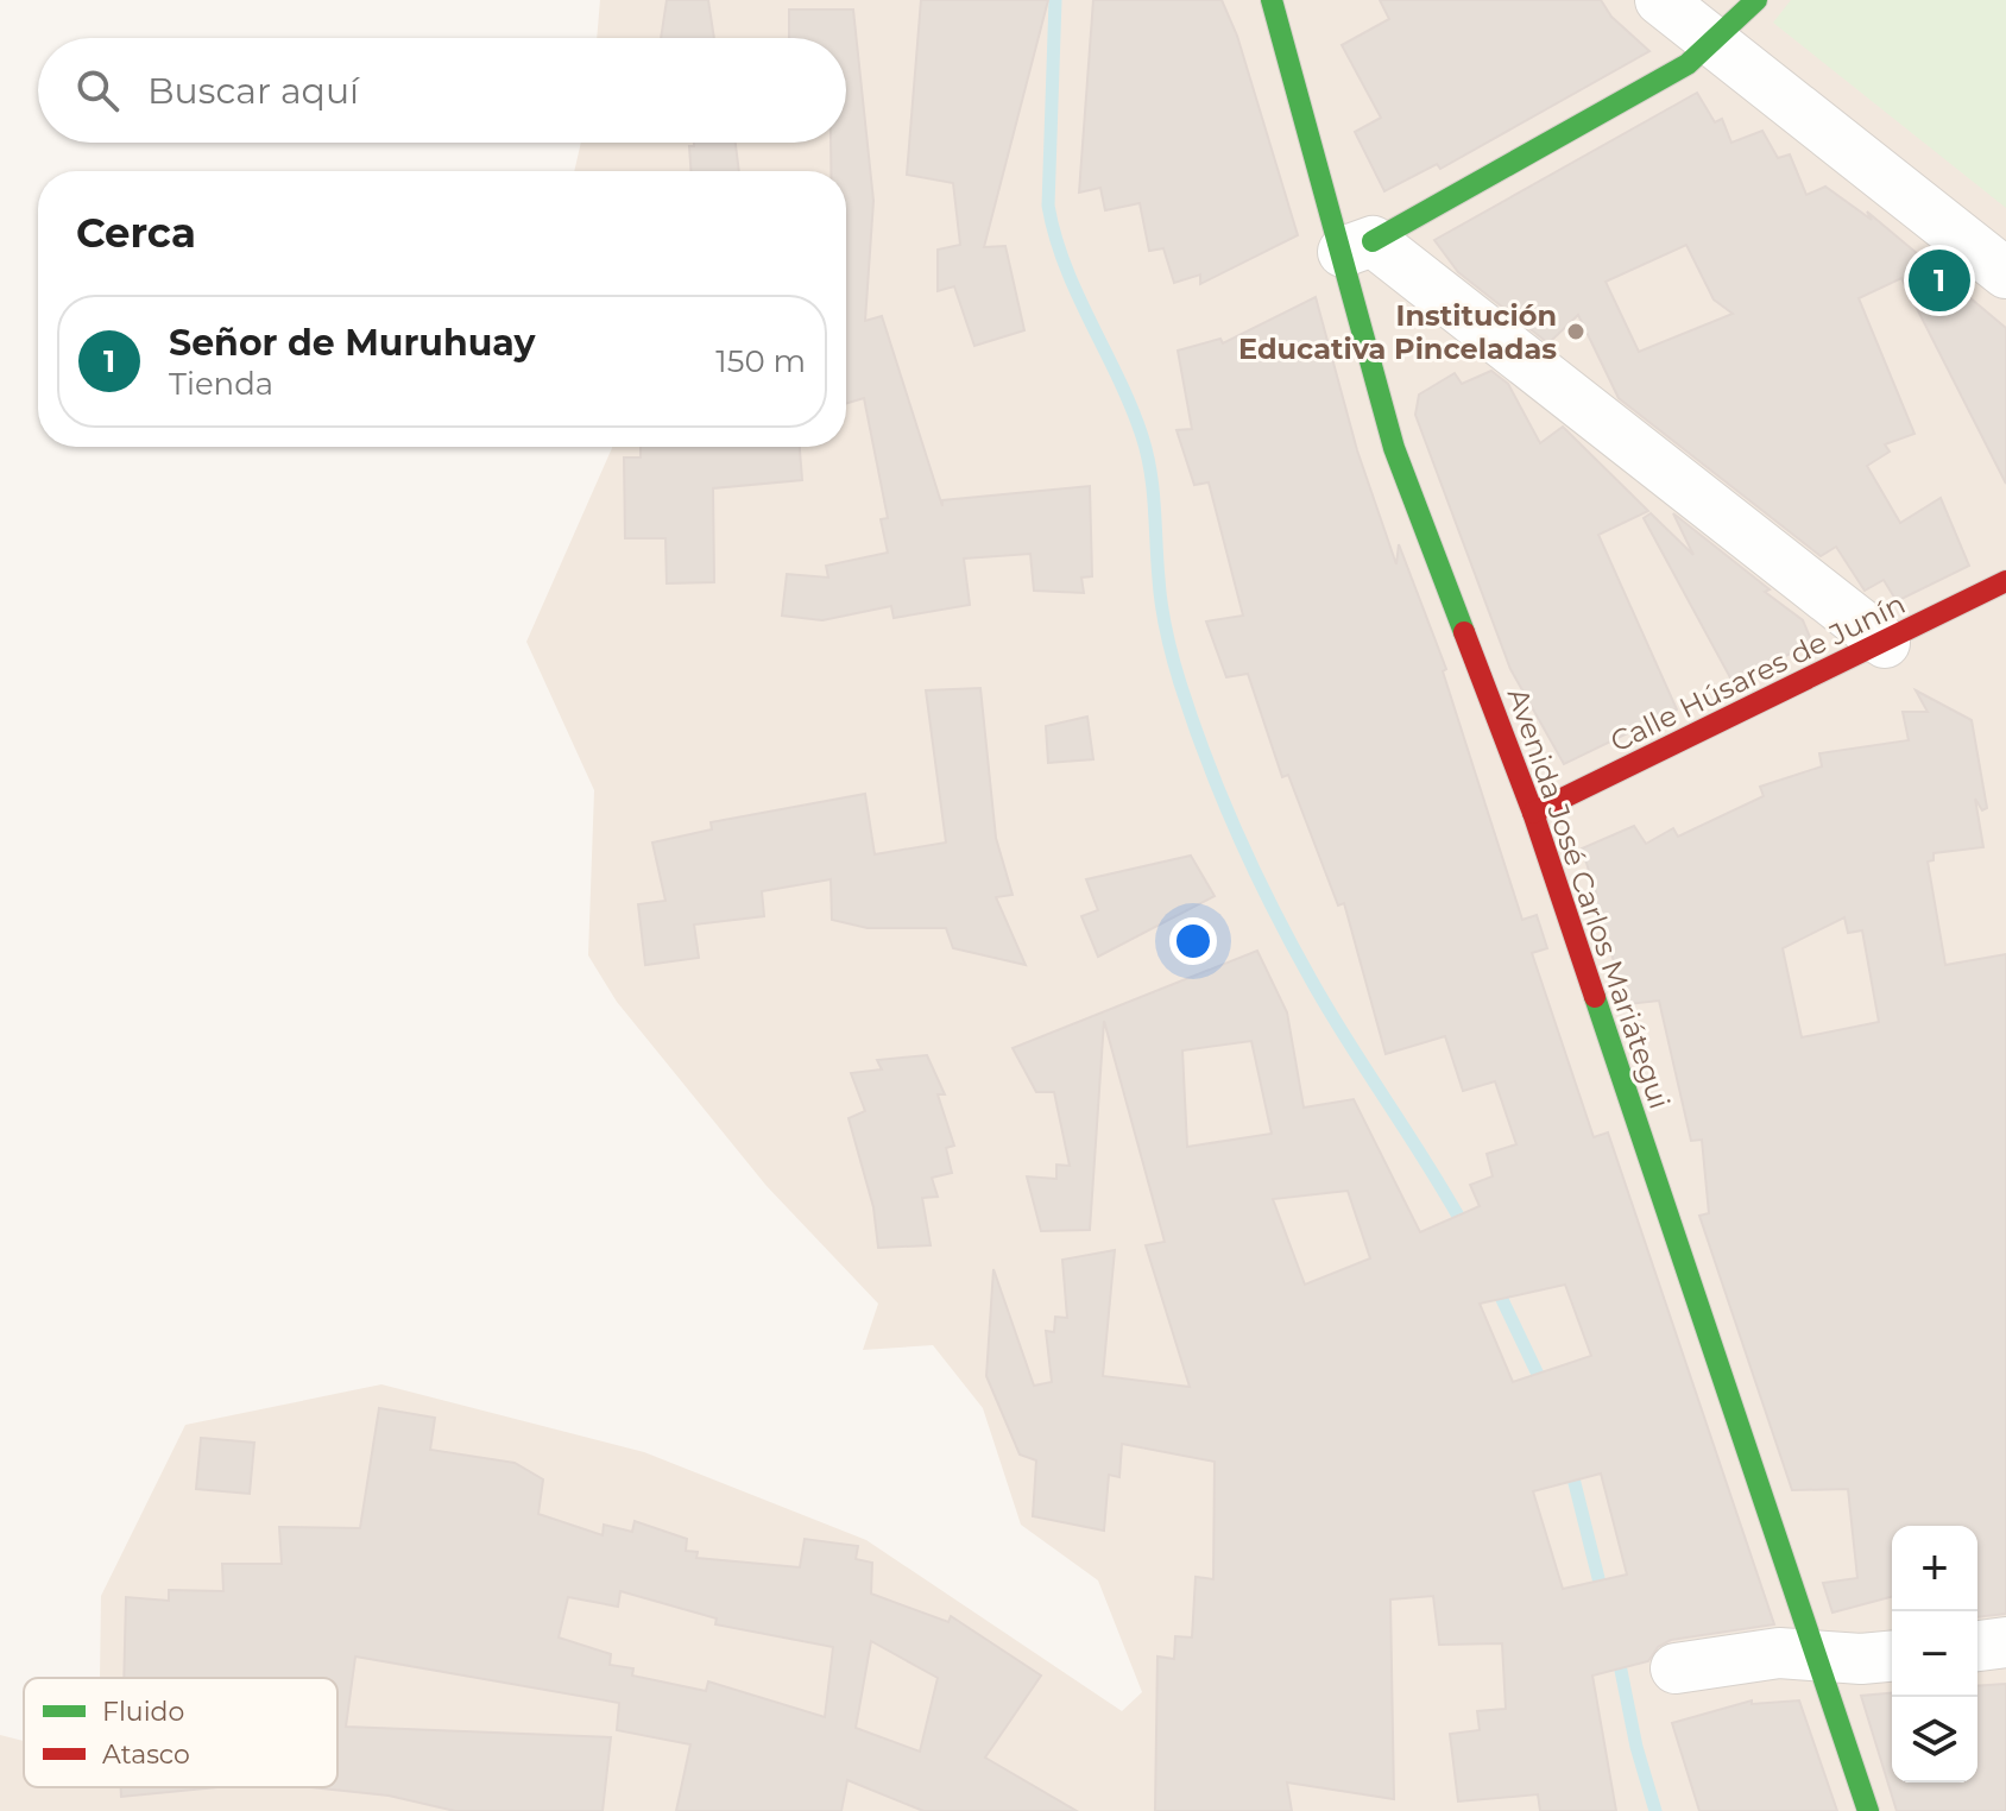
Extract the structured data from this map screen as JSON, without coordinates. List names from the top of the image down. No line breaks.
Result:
{"streets":{"street":["Calle Húsares de Junín","Avenida José Carlos Mariátegui"]},"crossings":[["Calle Húsares de Junín","Avenida José Carlos Mariátegui"]],"places":["Institución Educativa Pinceladas"],"legend":["Fluido","Atasco"],"page":{"search":"Buscar aquí","heading":"Cerca","pins":"1","list":[{"mark":"1","name":"Señor de Muruhuay","note":"Tienda","value":"150 m"}],"map_buttons":["+","−"]}}
